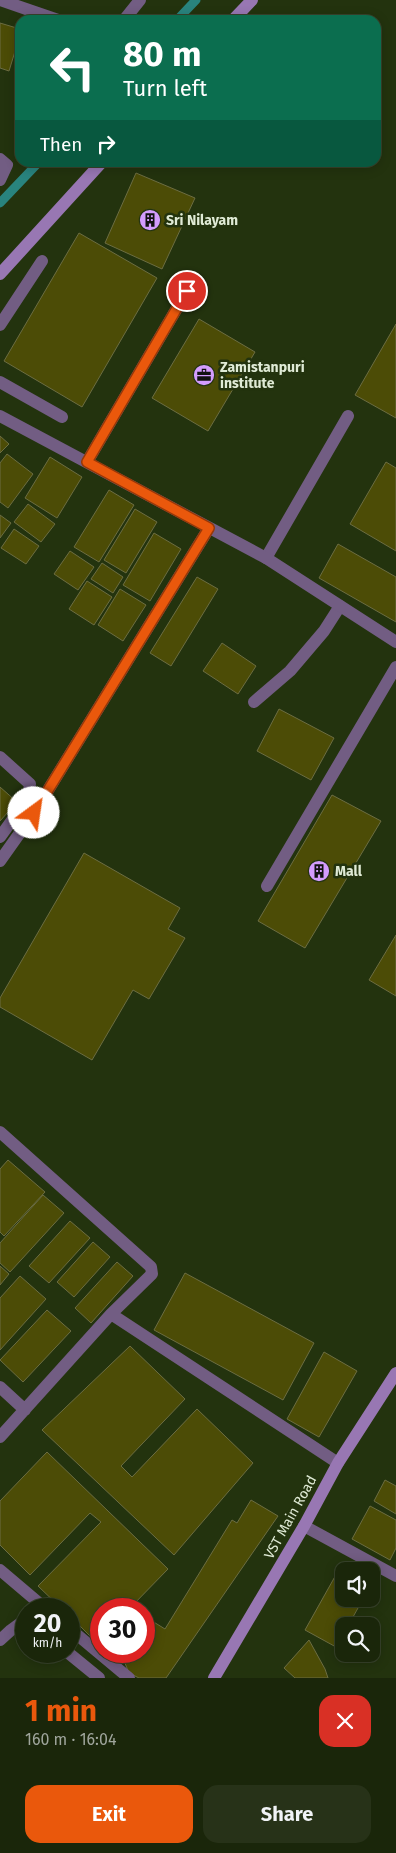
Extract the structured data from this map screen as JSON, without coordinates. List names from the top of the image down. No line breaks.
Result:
{"streets":{"street":["VST Main Road"]},"places":{"building":["Sri Nilayam","Mall"],"office":["Zamistanpuri institute"]},"page":{"turn":["80 m","Turn left"],"then":"Then","speed":"20 km/h","limit":"30","heading":["1 min","160 m · 16:04"],"buttons":["Exit","Share"]}}
